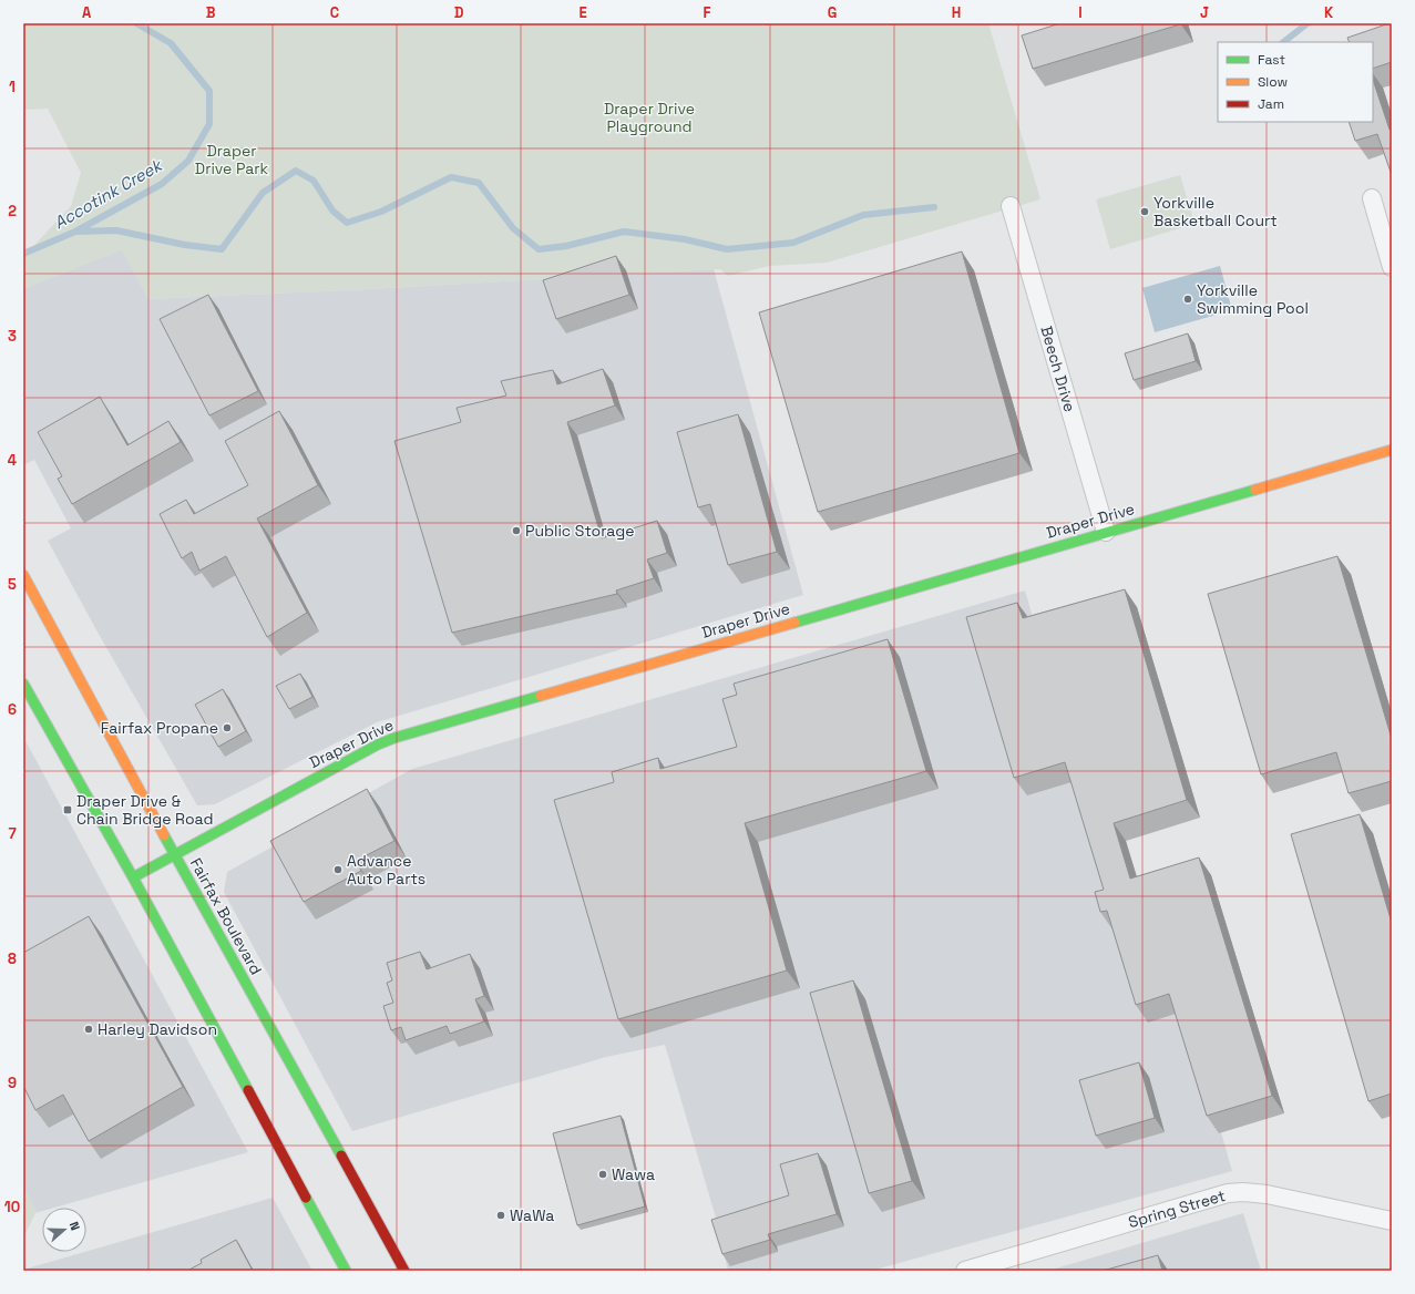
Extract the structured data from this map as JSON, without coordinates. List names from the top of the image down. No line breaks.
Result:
{"streets":{"main road":["Draper Drive","Fairfax Boulevard"],"street":["Beech Drive","Spring Street"]},"crossings":[["Beech Drive","Draper Drive"],["Draper Drive","Fairfax Boulevard"]],"water":["Accotink Creek"],"parks":["Draper Drive Playground","Draper Drive Park"],"places":{"other":["Yorkville Basketball Court","Yorkville Swimming Pool","Public Storage","Fairfax Propane","Advance Auto Parts","Harley Davidson","Wawa","WaWa"],"transit":["Draper Drive & Chain Bridge Road"]},"legend":["Fast","Slow","Jam"],"north":"right","grid":{"columns":["A","B","C","D","E","F","G","H","I","J","K"],"rows":["1","2","3","4","5","6","7","8","9","10"]}}
